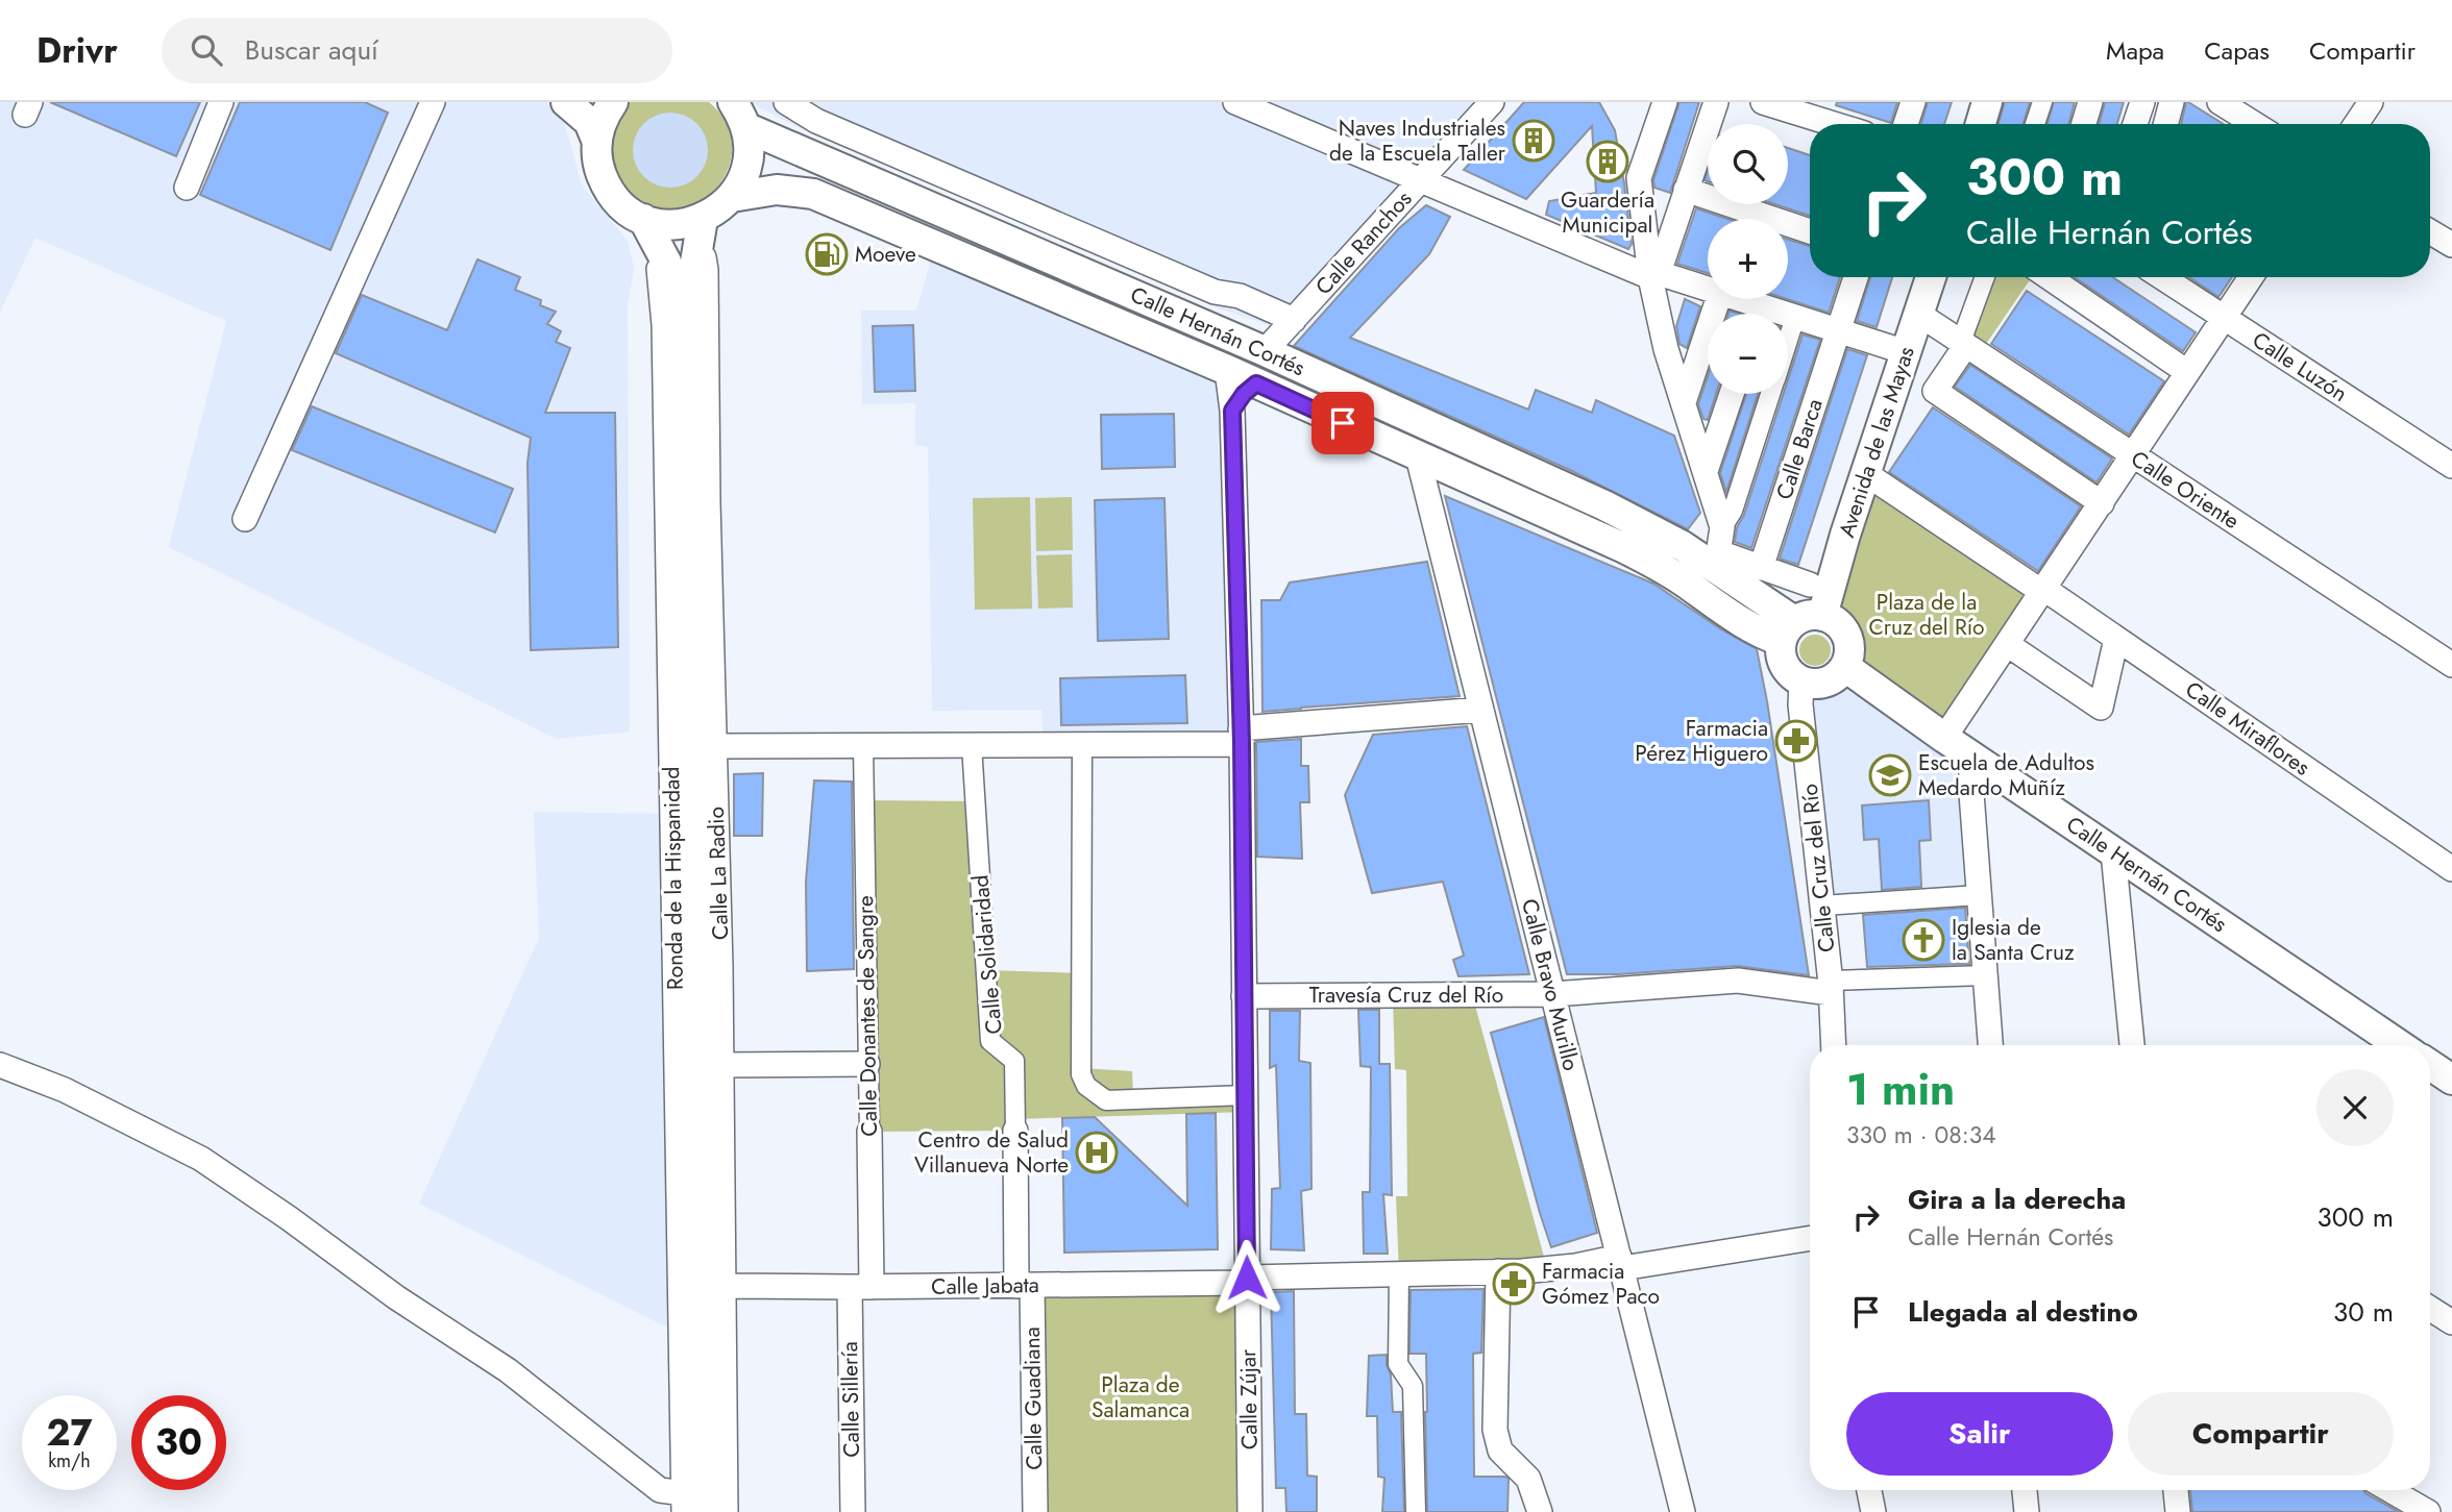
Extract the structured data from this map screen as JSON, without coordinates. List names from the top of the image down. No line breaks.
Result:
{"streets":{"street":["Calle Ranchos","Calle Hernán Cortés","Calle Luzón","Avenida de las Mayas","Calle Barca","Calle Oriente","Calle Miraflores","Calle Cruz del Río","Calle La Radio","Ronda de la Hispanidad","Calle Solidaridad","Calle Bravo Murillo","Travesía Cruz del Río","Calle Donantes de Sangre","Calle Jabata","Calle Guadiana","Calle Sillería","Calle Zújar"]},"crossings":[["Calle Ranchos","Calle Hernán Cortés"],["Calle Hernán Cortés","Avenida de las Mayas"],["Calle Hernán Cortés","Calle Barca"],["Calle Hernán Cortés","Calle Cruz del Río"],["Calle Hernán Cortés","Calle Bravo Murillo"],["Calle Hernán Cortés","Calle Zújar"],["Avenida de las Mayas","Calle Oriente"],["Avenida de las Mayas","Calle Cruz del Río"],["Calle Cruz del Río","Travesía Cruz del Río"],["Calle La Radio","Ronda de la Hispanidad"],["Calle La Radio","Calle Jabata"],["Calle Solidaridad","Calle Jabata"],["Calle Solidaridad","Calle Guadiana"],["Calle Bravo Murillo","Travesía Cruz del Río"],["Calle Bravo Murillo","Calle Jabata"],["Travesía Cruz del Río","Calle Zújar"],["Calle Donantes de Sangre","Calle Jabata"],["Calle Donantes de Sangre","Calle Sillería"],["Calle Jabata","Calle Guadiana"],["Calle Jabata","Calle Sillería"],["Calle Jabata","Calle Zújar"]],"parks":["Plaza de la Cruz del Río","Plaza de Salamanca"],"places":{"building":["Naves Industriales de la Escuela Taller","Guardería Municipal"],"fuel station":["Moeve"],"pharmacy":["Farmacia Pérez Higuero","Farmacia Gómez Paco"],"school or university":["Escuela de Adultos Medardo Muñíz"],"church":["Iglesia de la Santa Cruz"],"hospital":["Centro de Salud Villanueva Norte"]},"page":{"header":"Drivr","search":"Buscar aquí","nav":["Mapa","Capas","Compartir"],"map_buttons":["+","−"],"turn":["300 m","Calle Hernán Cortés"],"heading":["1 min","330 m · 08:34"],"list":[{"name":"Gira a la derecha","note":"Calle Hernán Cortés","value":"300 m"},{"name":"Llegada al destino","value":"30 m"}],"buttons":["Salir","Compartir"],"speed":"27 km/h","limit":"30"}}
